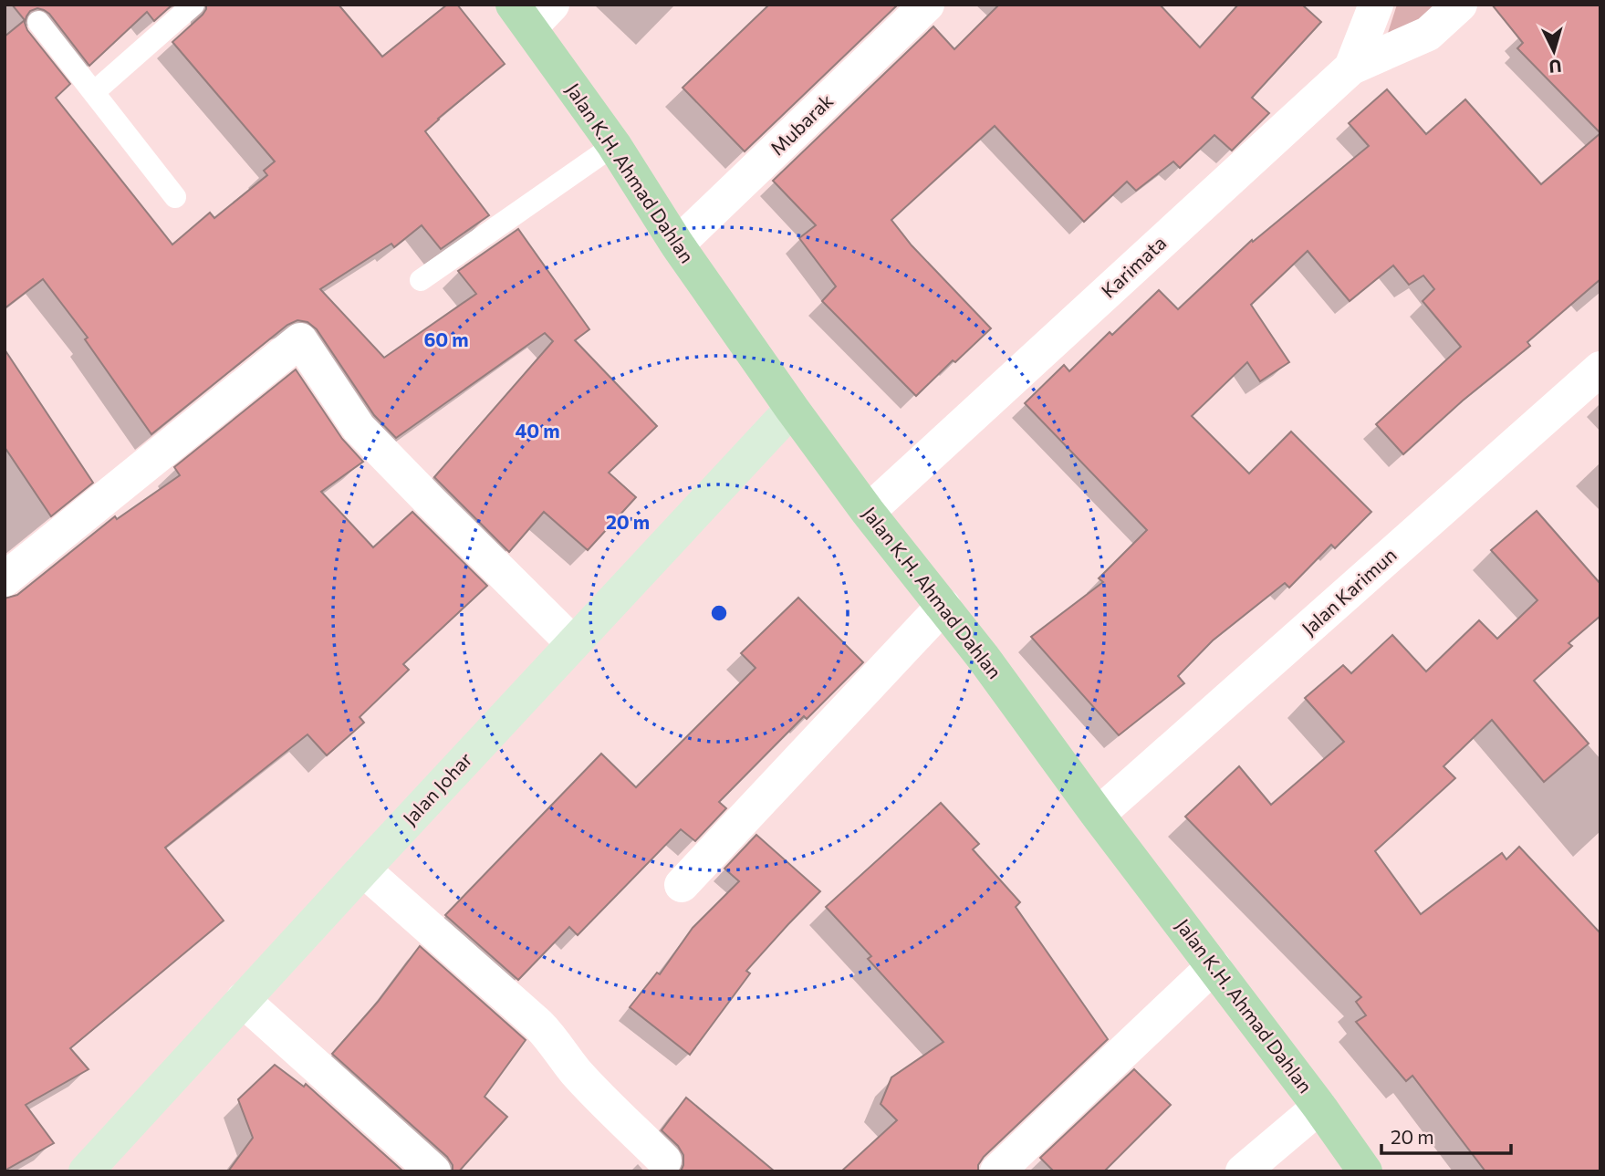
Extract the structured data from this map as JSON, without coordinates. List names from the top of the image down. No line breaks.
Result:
{"streets":{"main road":["Jalan K.H. Ahmad Dahlan"],"street":["Mubarak","Karimata","Jalan Karimun","Jalan Johar"]},"crossings":[["Mubarak","Jalan K.H. Ahmad Dahlan"],["Jalan K.H. Ahmad Dahlan","Karimata"],["Jalan K.H. Ahmad Dahlan","Jalan Karimun"],["Jalan K.H. Ahmad Dahlan","Jalan Johar"]],"scale_bar":"20 m","north":"bottom","rings":["60 m","40 m","20 m"]}
